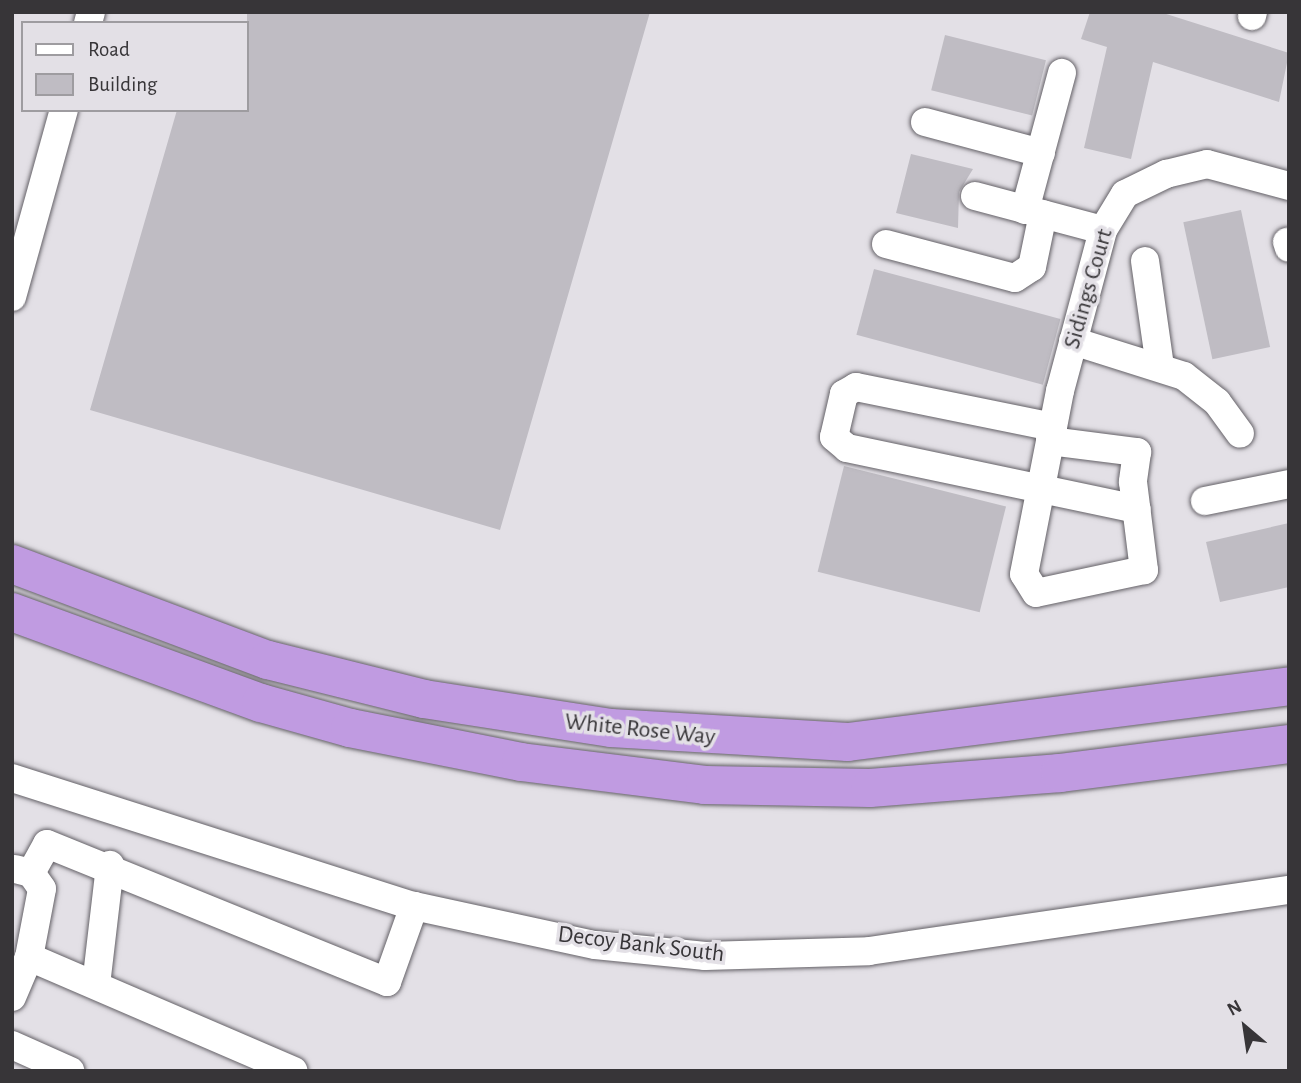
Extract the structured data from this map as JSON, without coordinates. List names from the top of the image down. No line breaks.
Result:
{"streets":{"highway":["White Rose Way"],"street":["Sidings Court","Decoy Bank South"]},"legend":["Road","Building"],"north":"top left"}
